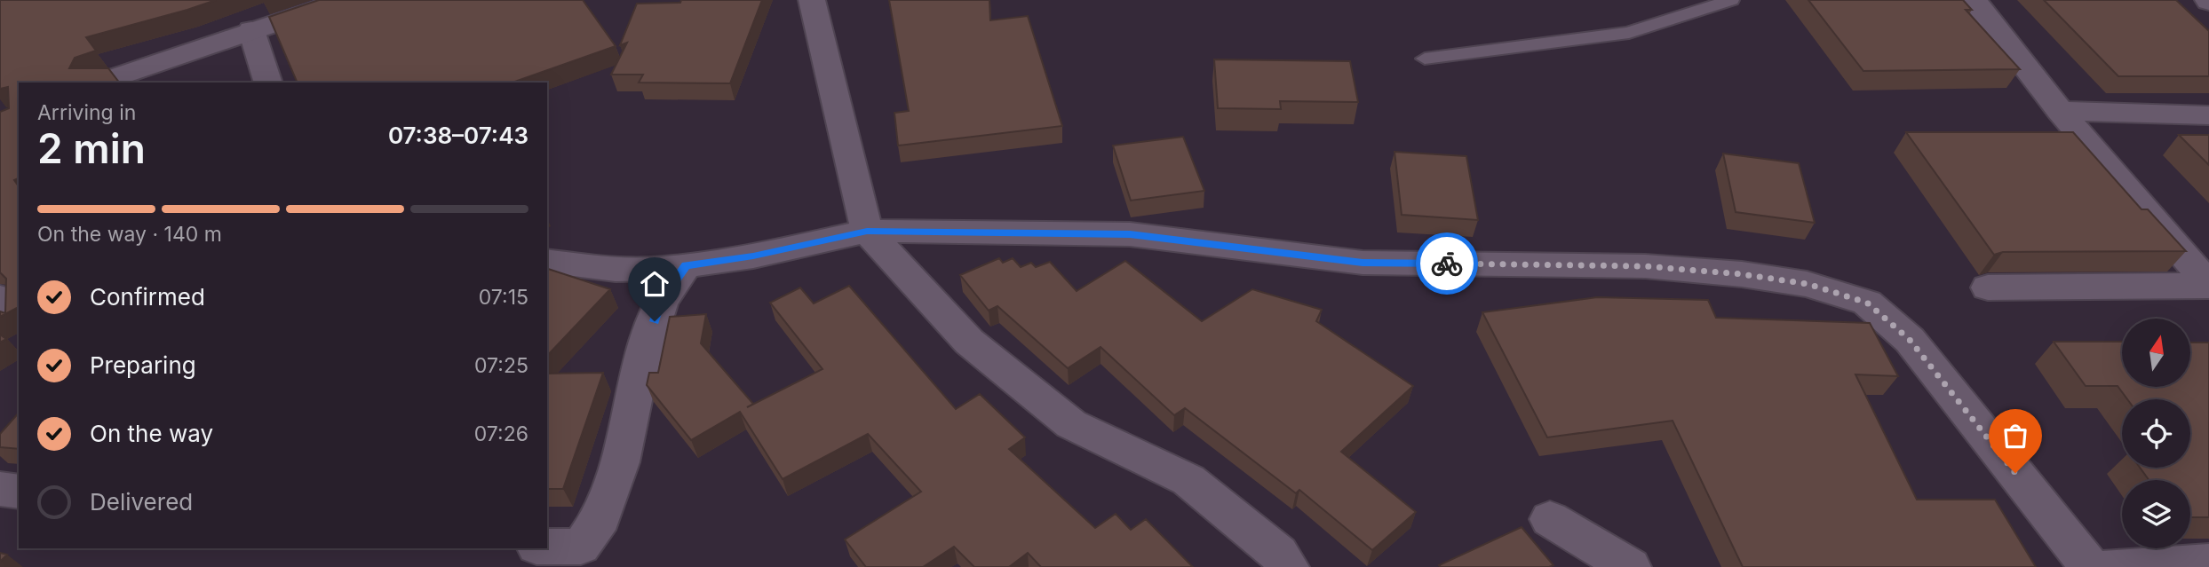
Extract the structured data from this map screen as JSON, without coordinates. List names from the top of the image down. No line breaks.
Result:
{"north":"top","page":{"heading":["2 min","Arriving in","07:38–07:43"],"bar":"On the way · 140 m","list":[["Confirmed","07:15"],["Preparing","07:25"],["On the way","07:26"],"Delivered"]}}
